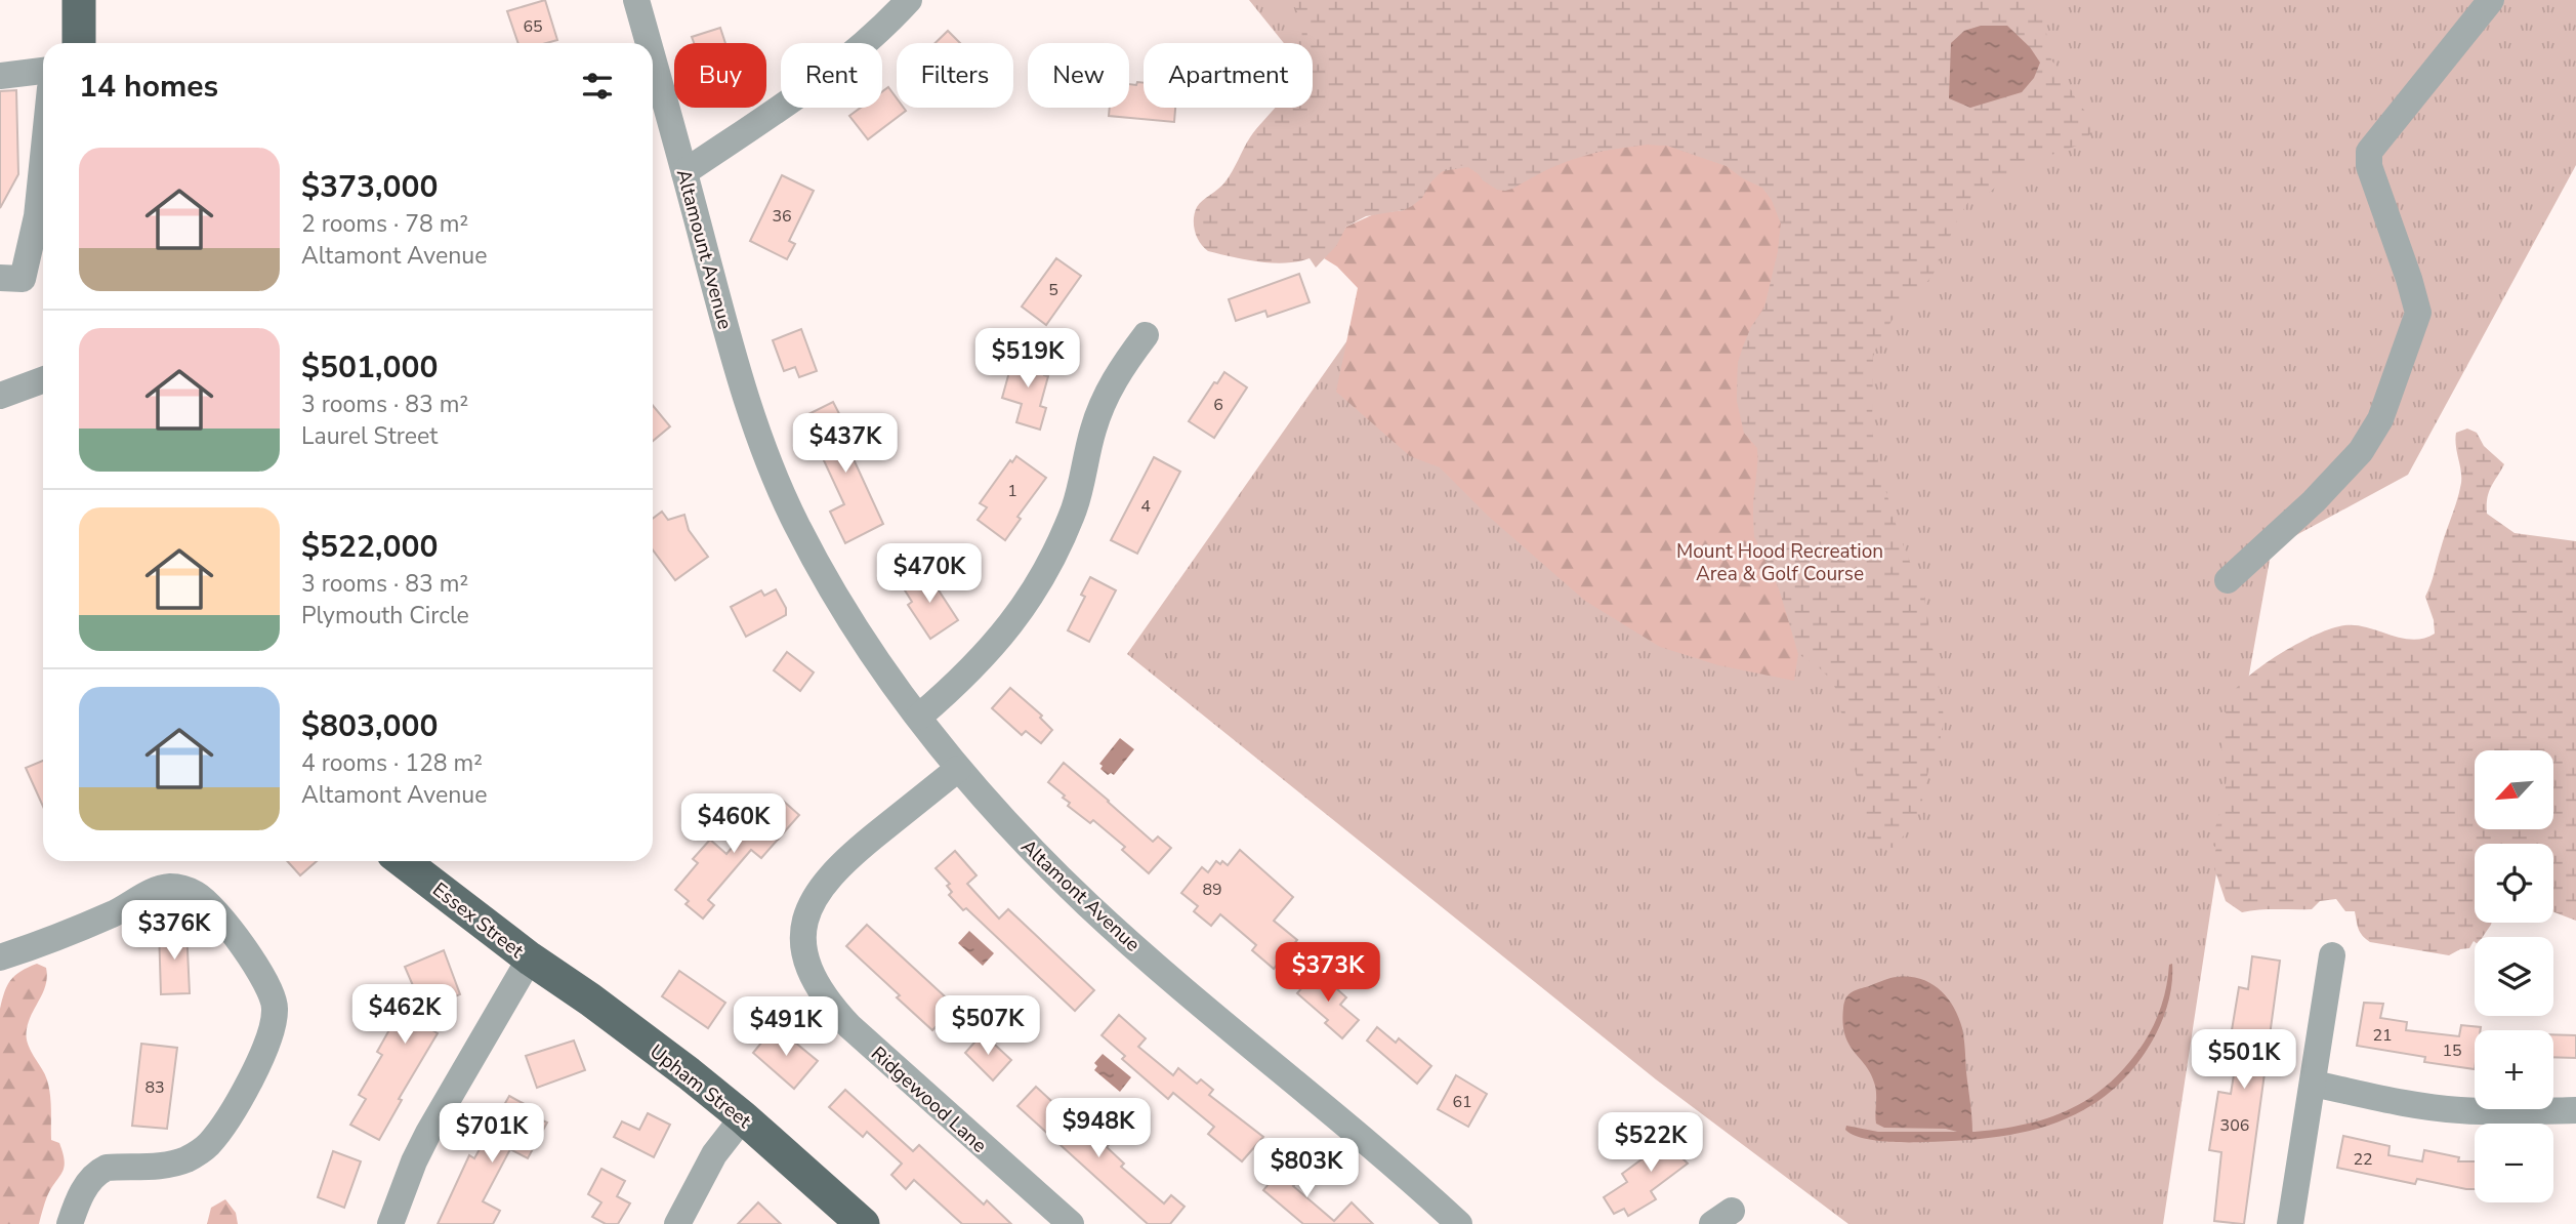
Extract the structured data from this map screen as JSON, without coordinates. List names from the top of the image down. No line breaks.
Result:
{"streets":{"main road":["Essex Street","Upham Street"],"street":["Altamount Avenue","Altamont Avenue","Ridgewood Lane"]},"crossings":[["Altamount Avenue","Altamont Avenue"],["Altamont Avenue","Ridgewood Lane"],["Essex Street","Upham Street"]],"parks":["Mount Hood Recreation Area & Golf Course"],"house_numbers":["65","36","5","6","1","4","89","21","15","83","61","306","22"],"north":"bottom left","page":{"chip":["Buy","Rent","Filters","New","Apartment"],"heading":"14 homes","list":[{"name":"$373,000","note":"2 rooms · 78 m² · Altamont Avenue"},{"name":"$501,000","note":"3 rooms · 83 m² · Laurel Street"},{"name":"$522,000","note":"3 rooms · 83 m² · Plymouth Circle"},{"name":"$803,000","note":"4 rooms · 128 m² · Altamont Avenue"}],"price":["$519K","$437K","$470K","$460K","$376K","$373K","$462K","$507K","$491K","$501K","$948K","$701K","$522K","$803K"],"map_buttons":["+","−"]}}
